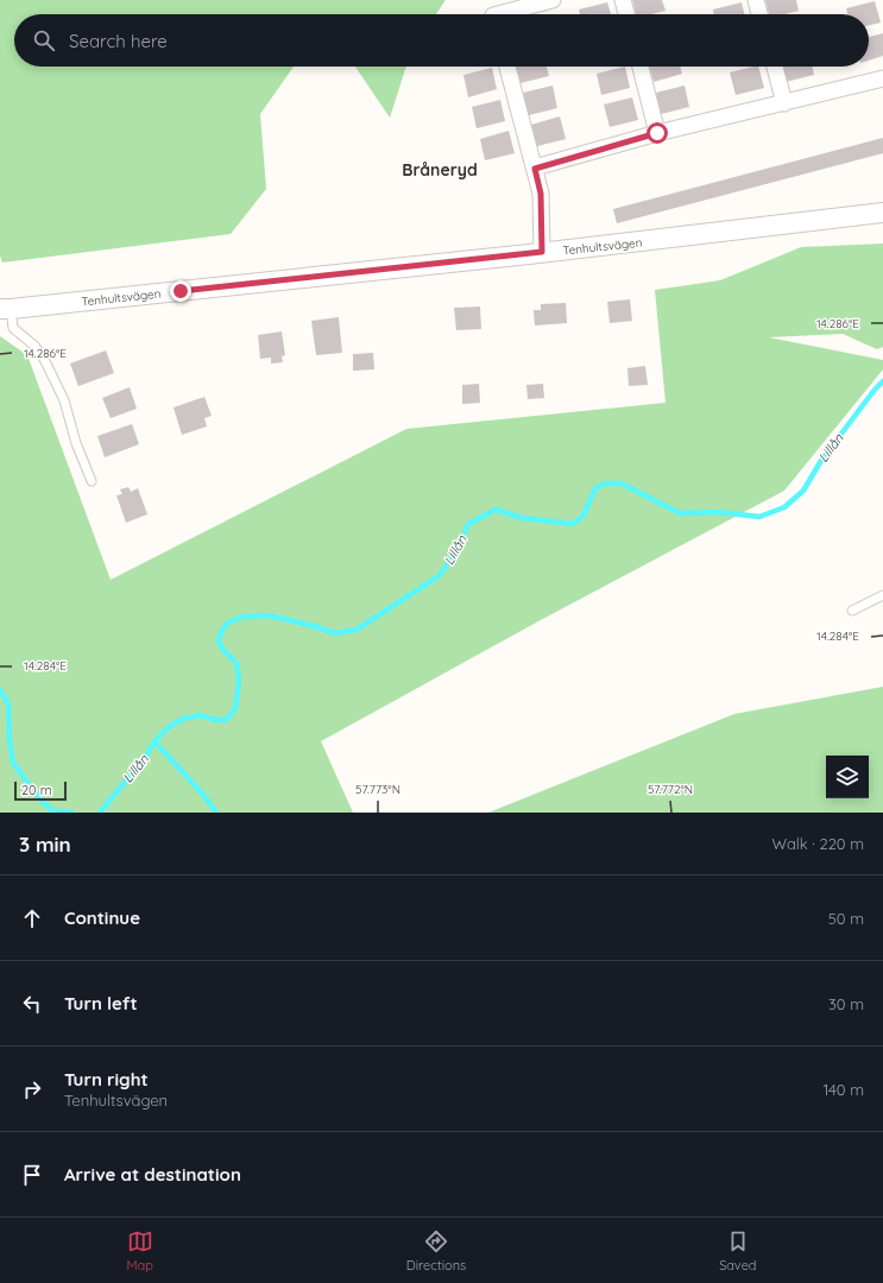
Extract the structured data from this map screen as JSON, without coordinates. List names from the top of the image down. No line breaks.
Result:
{"streets":{"street":["Tenhultsvägen"]},"districts":["Bråneryd"],"water":["Lillån"],"scale_bar":"20 m","page":{"search":"Search here","scale":"20 m","heading":["3 min","Walk · 220 m"],"list":[["Continue","50 m"],["Turn left","30 m"],["Turn right","Tenhultsvägen","140 m"],"Arrive at destination"],"nav":["Map","Directions","Saved"]},"coordinates":["14.286°E","14.284°E","57.773°N","57.772°N"]}
